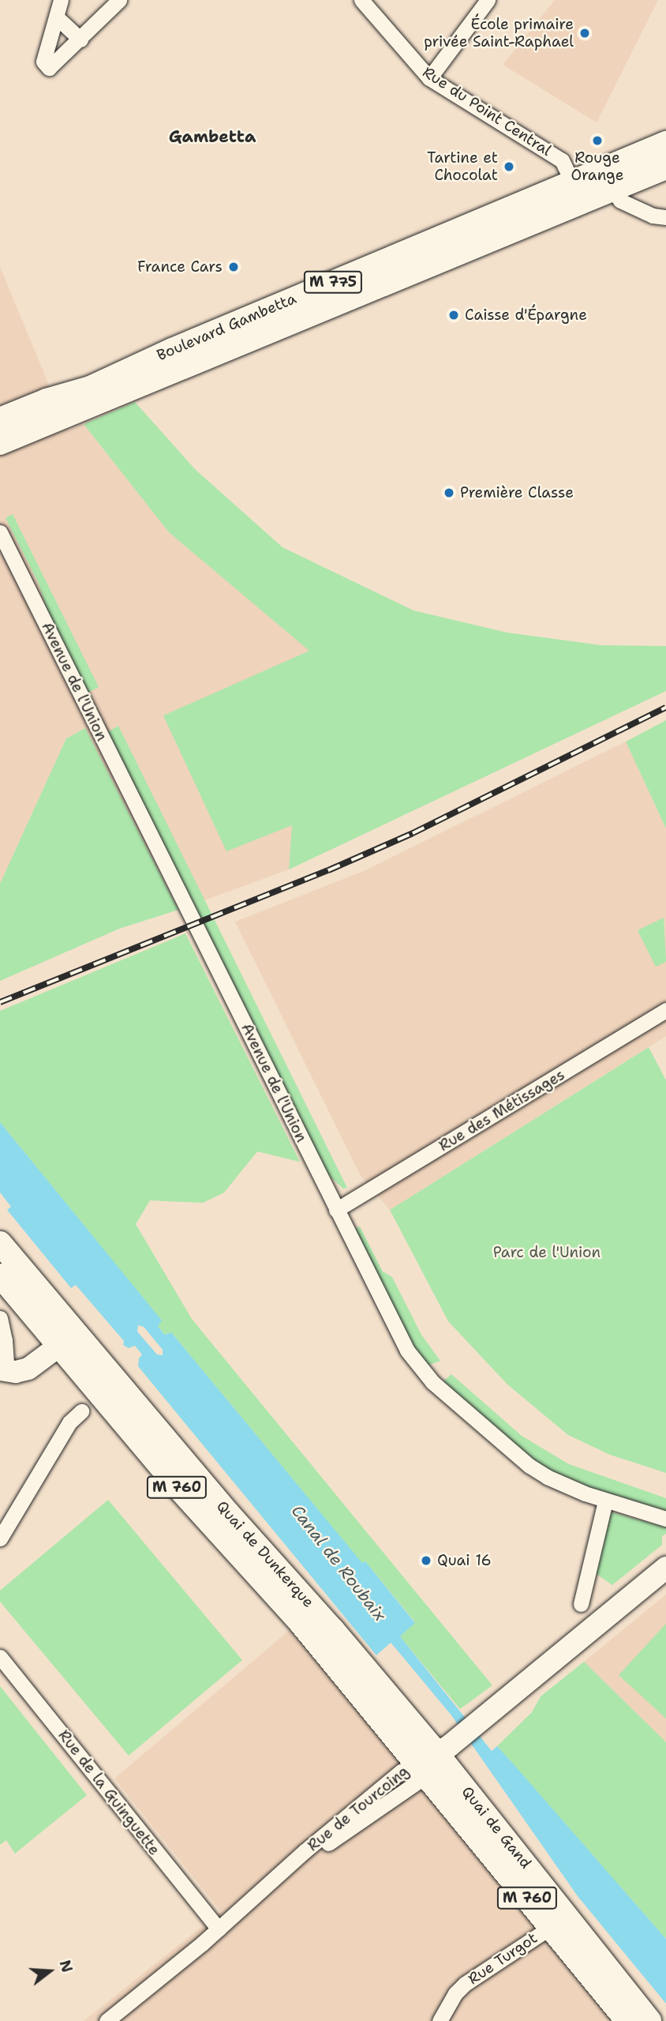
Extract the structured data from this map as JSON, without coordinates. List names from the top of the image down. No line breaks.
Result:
{"streets":{"main road":["M 775","Boulevard Gambetta","M 760","Quai de Dunkerque","Quai de Gand"],"street":["Rue du Point Central","Avenue de l'Union","Rue des Métissages","Rue de la Guinguette","Rue de Tourcoing","Rue Turgot"]},"crossings":[["Rue du Point Central","Boulevard Gambetta"],["Avenue de l'Union","Rue des Métissages"],["Quai de Dunkerque","Rue de Tourcoing"],["Quai de Dunkerque","Quai de Gand"],["Rue de la Guinguette","Rue de Tourcoing"],["Rue de Tourcoing","Quai de Gand"],["Quai de Gand","Rue Turgot"]],"districts":["Gambetta"],"water":["Canal de Roubaix"],"parks":["Parc de l'Union"],"places":["École primaire privée Saint-Raphael","Rouge Orange","Tartine et Chocolat","France Cars","Caisse d'Épargne","Première Classe","Quai 16"],"north":"right"}
